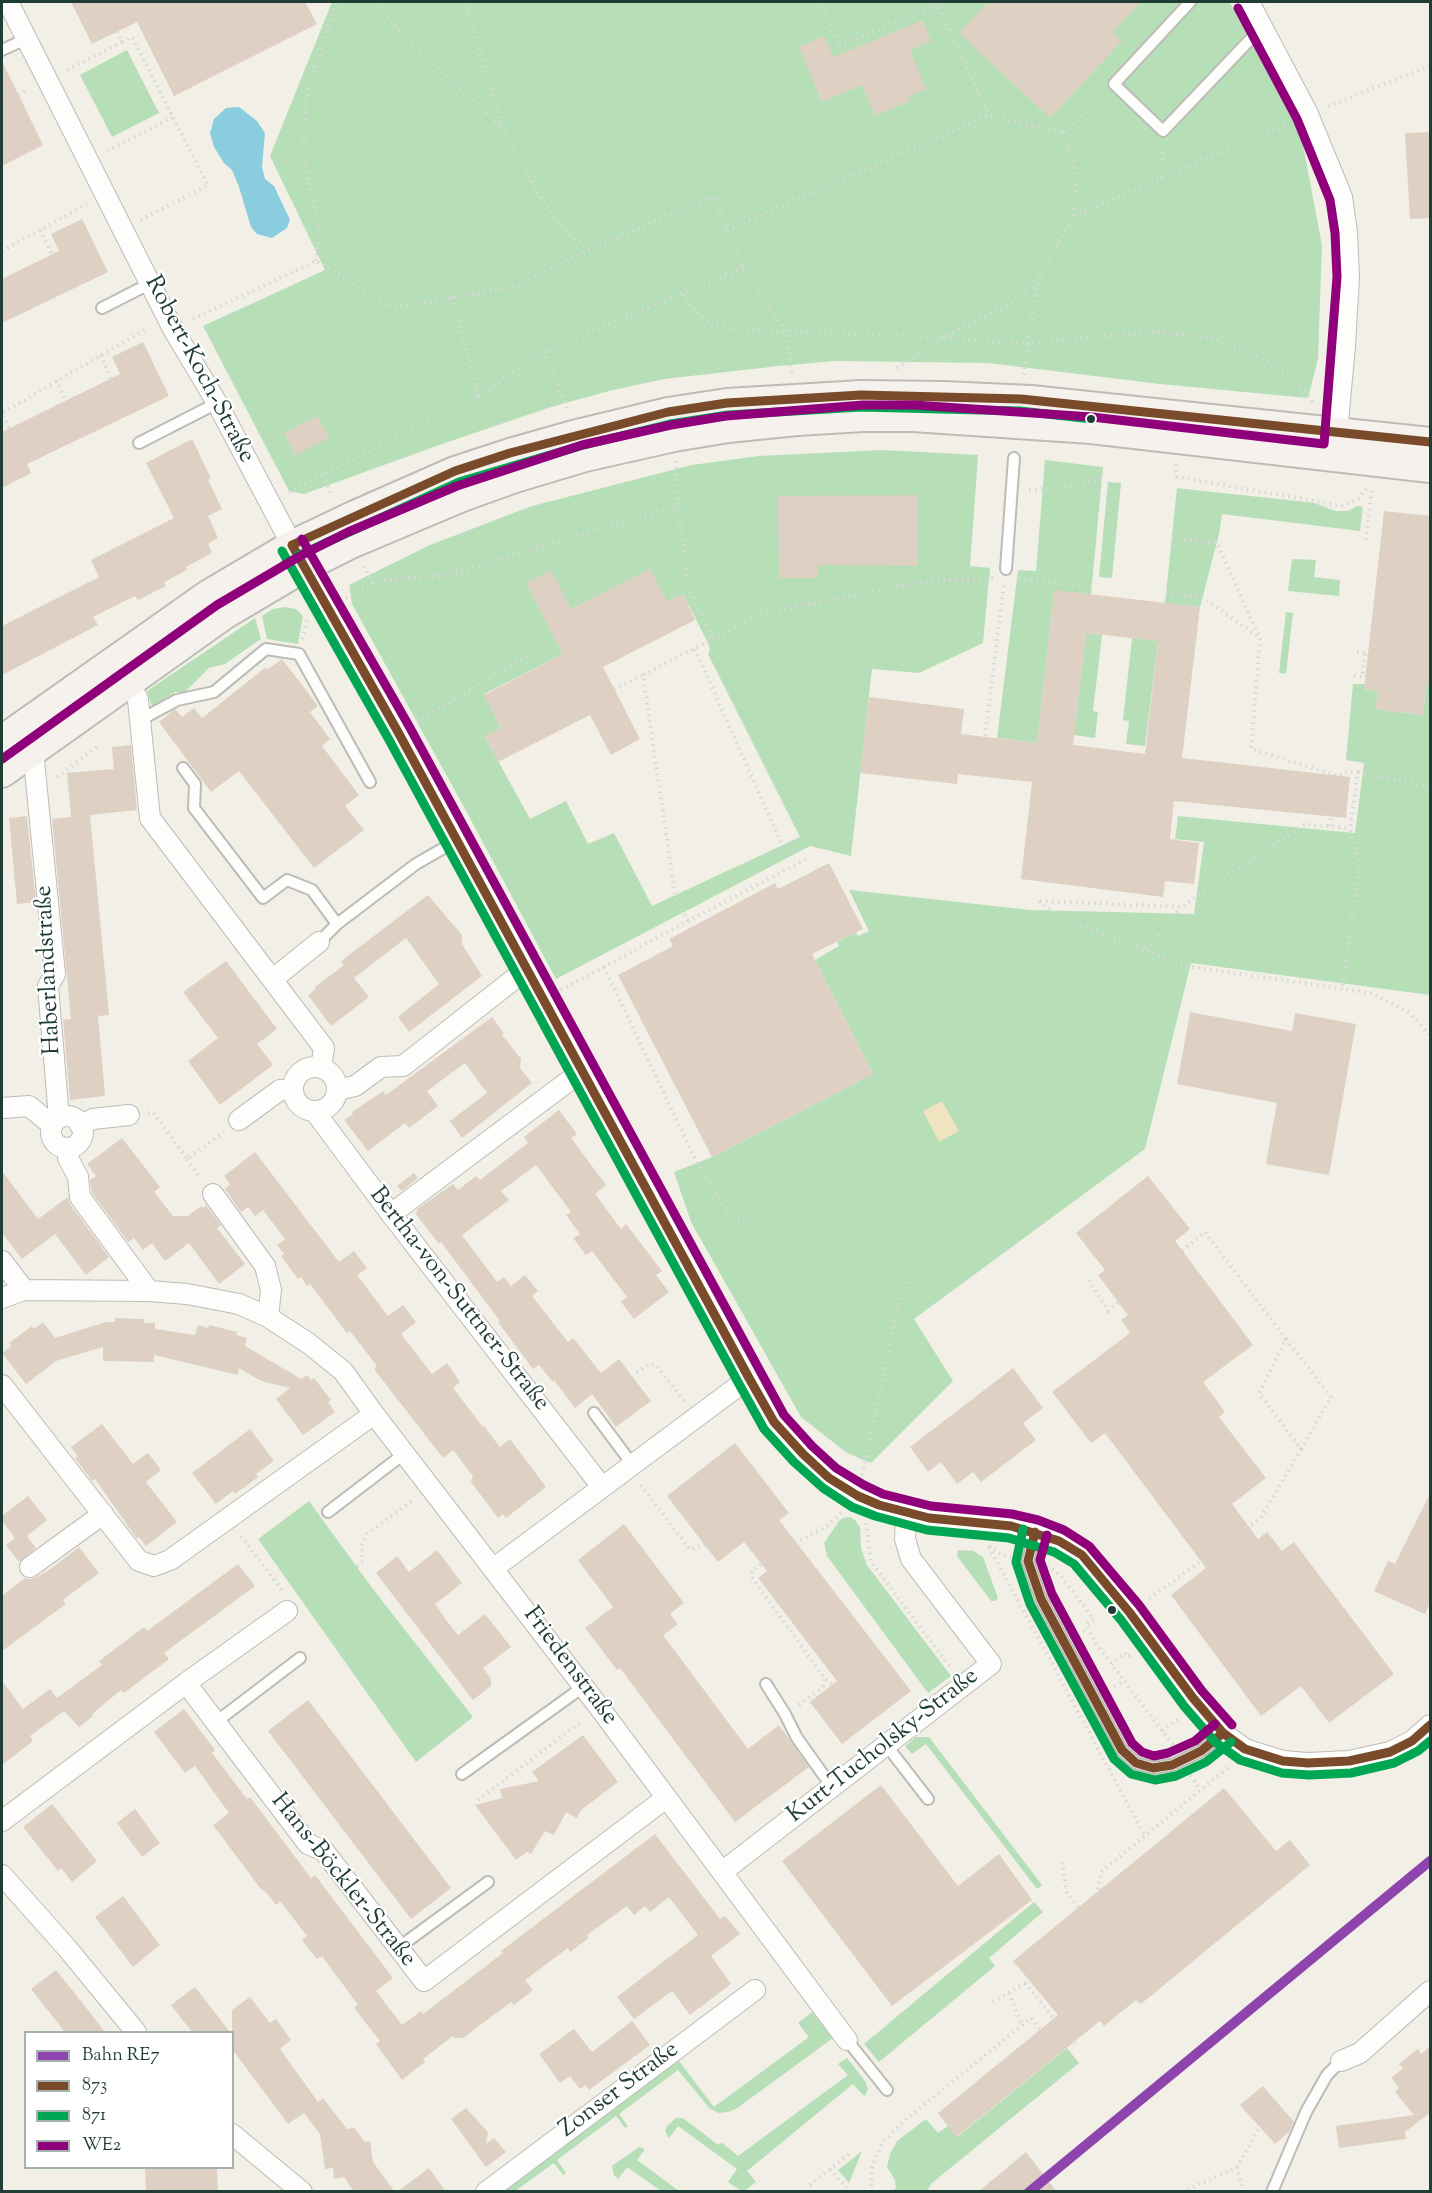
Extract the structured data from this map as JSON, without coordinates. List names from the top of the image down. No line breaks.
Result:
{"streets":{"street":["Robert-Koch-Straße","Haberlandstraße","Bertha-von-Suttner-Straße","Friedenstraße","Kurt-Tucholsky-Straße","Hans-Böckler-Straße","Zonser Straße"]},"crossings":[["Robert-Koch-Straße","Kurt-Tucholsky-Straße"],["Friedenstraße","Kurt-Tucholsky-Straße"],["Friedenstraße","Hans-Böckler-Straße"]],"lines":["transit line WE2","transit line 873","transit line 871","rail line RE7"],"legend":["Bahn RE7","873","871","WE2"]}
